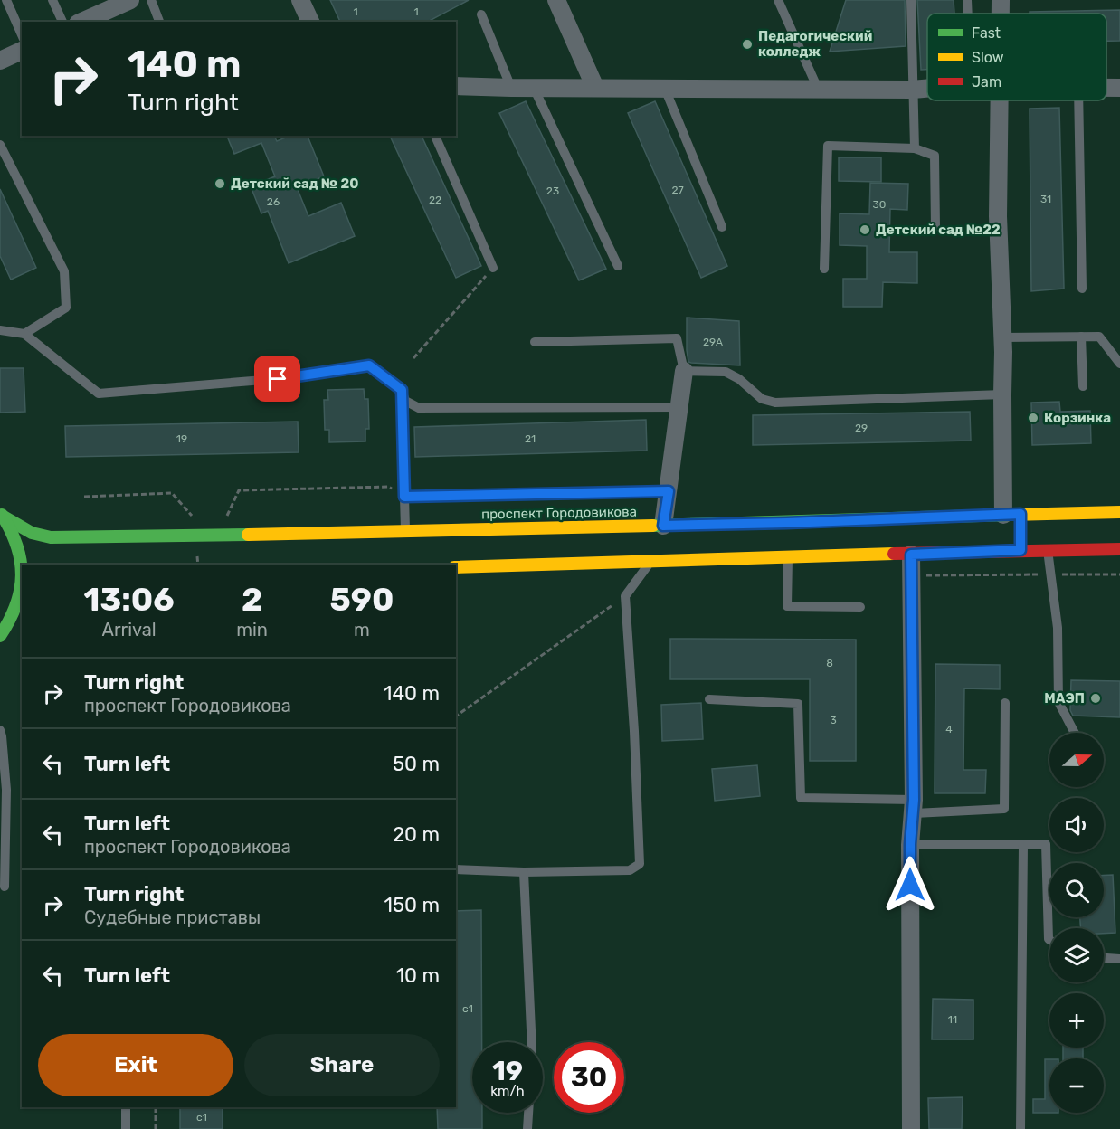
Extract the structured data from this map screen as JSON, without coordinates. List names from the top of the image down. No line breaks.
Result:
{"streets":{"street":["проспект Городовикова"]},"places":["Педагогический колледж","Детский сад № 20","Детский сад №22","Корзинка","МАЭП"],"house_numbers":["1","1","27","23","31","22","26","30","29А","29","19","21","8","3","4","с1","11","с1"],"legend":["Fast","Slow","Jam"],"north":"right","page":{"turn":["140 m","Turn right"],"eta":["13:06","Arrival","2","min","590","m"],"list":[{"name":"Turn right","note":"проспект Городовикова","value":"140 m"},{"name":"Turn left","value":"50 m"},{"name":"Turn left","note":"проспект Городовикова","value":"20 m"},{"name":"Turn right","note":"Судебные приставы","value":"150 m"},{"name":"Turn left","value":"10 m"}],"map_buttons":["+","−"],"buttons":["Exit","Share"],"speed":"19 km/h","limit":"30"}}
